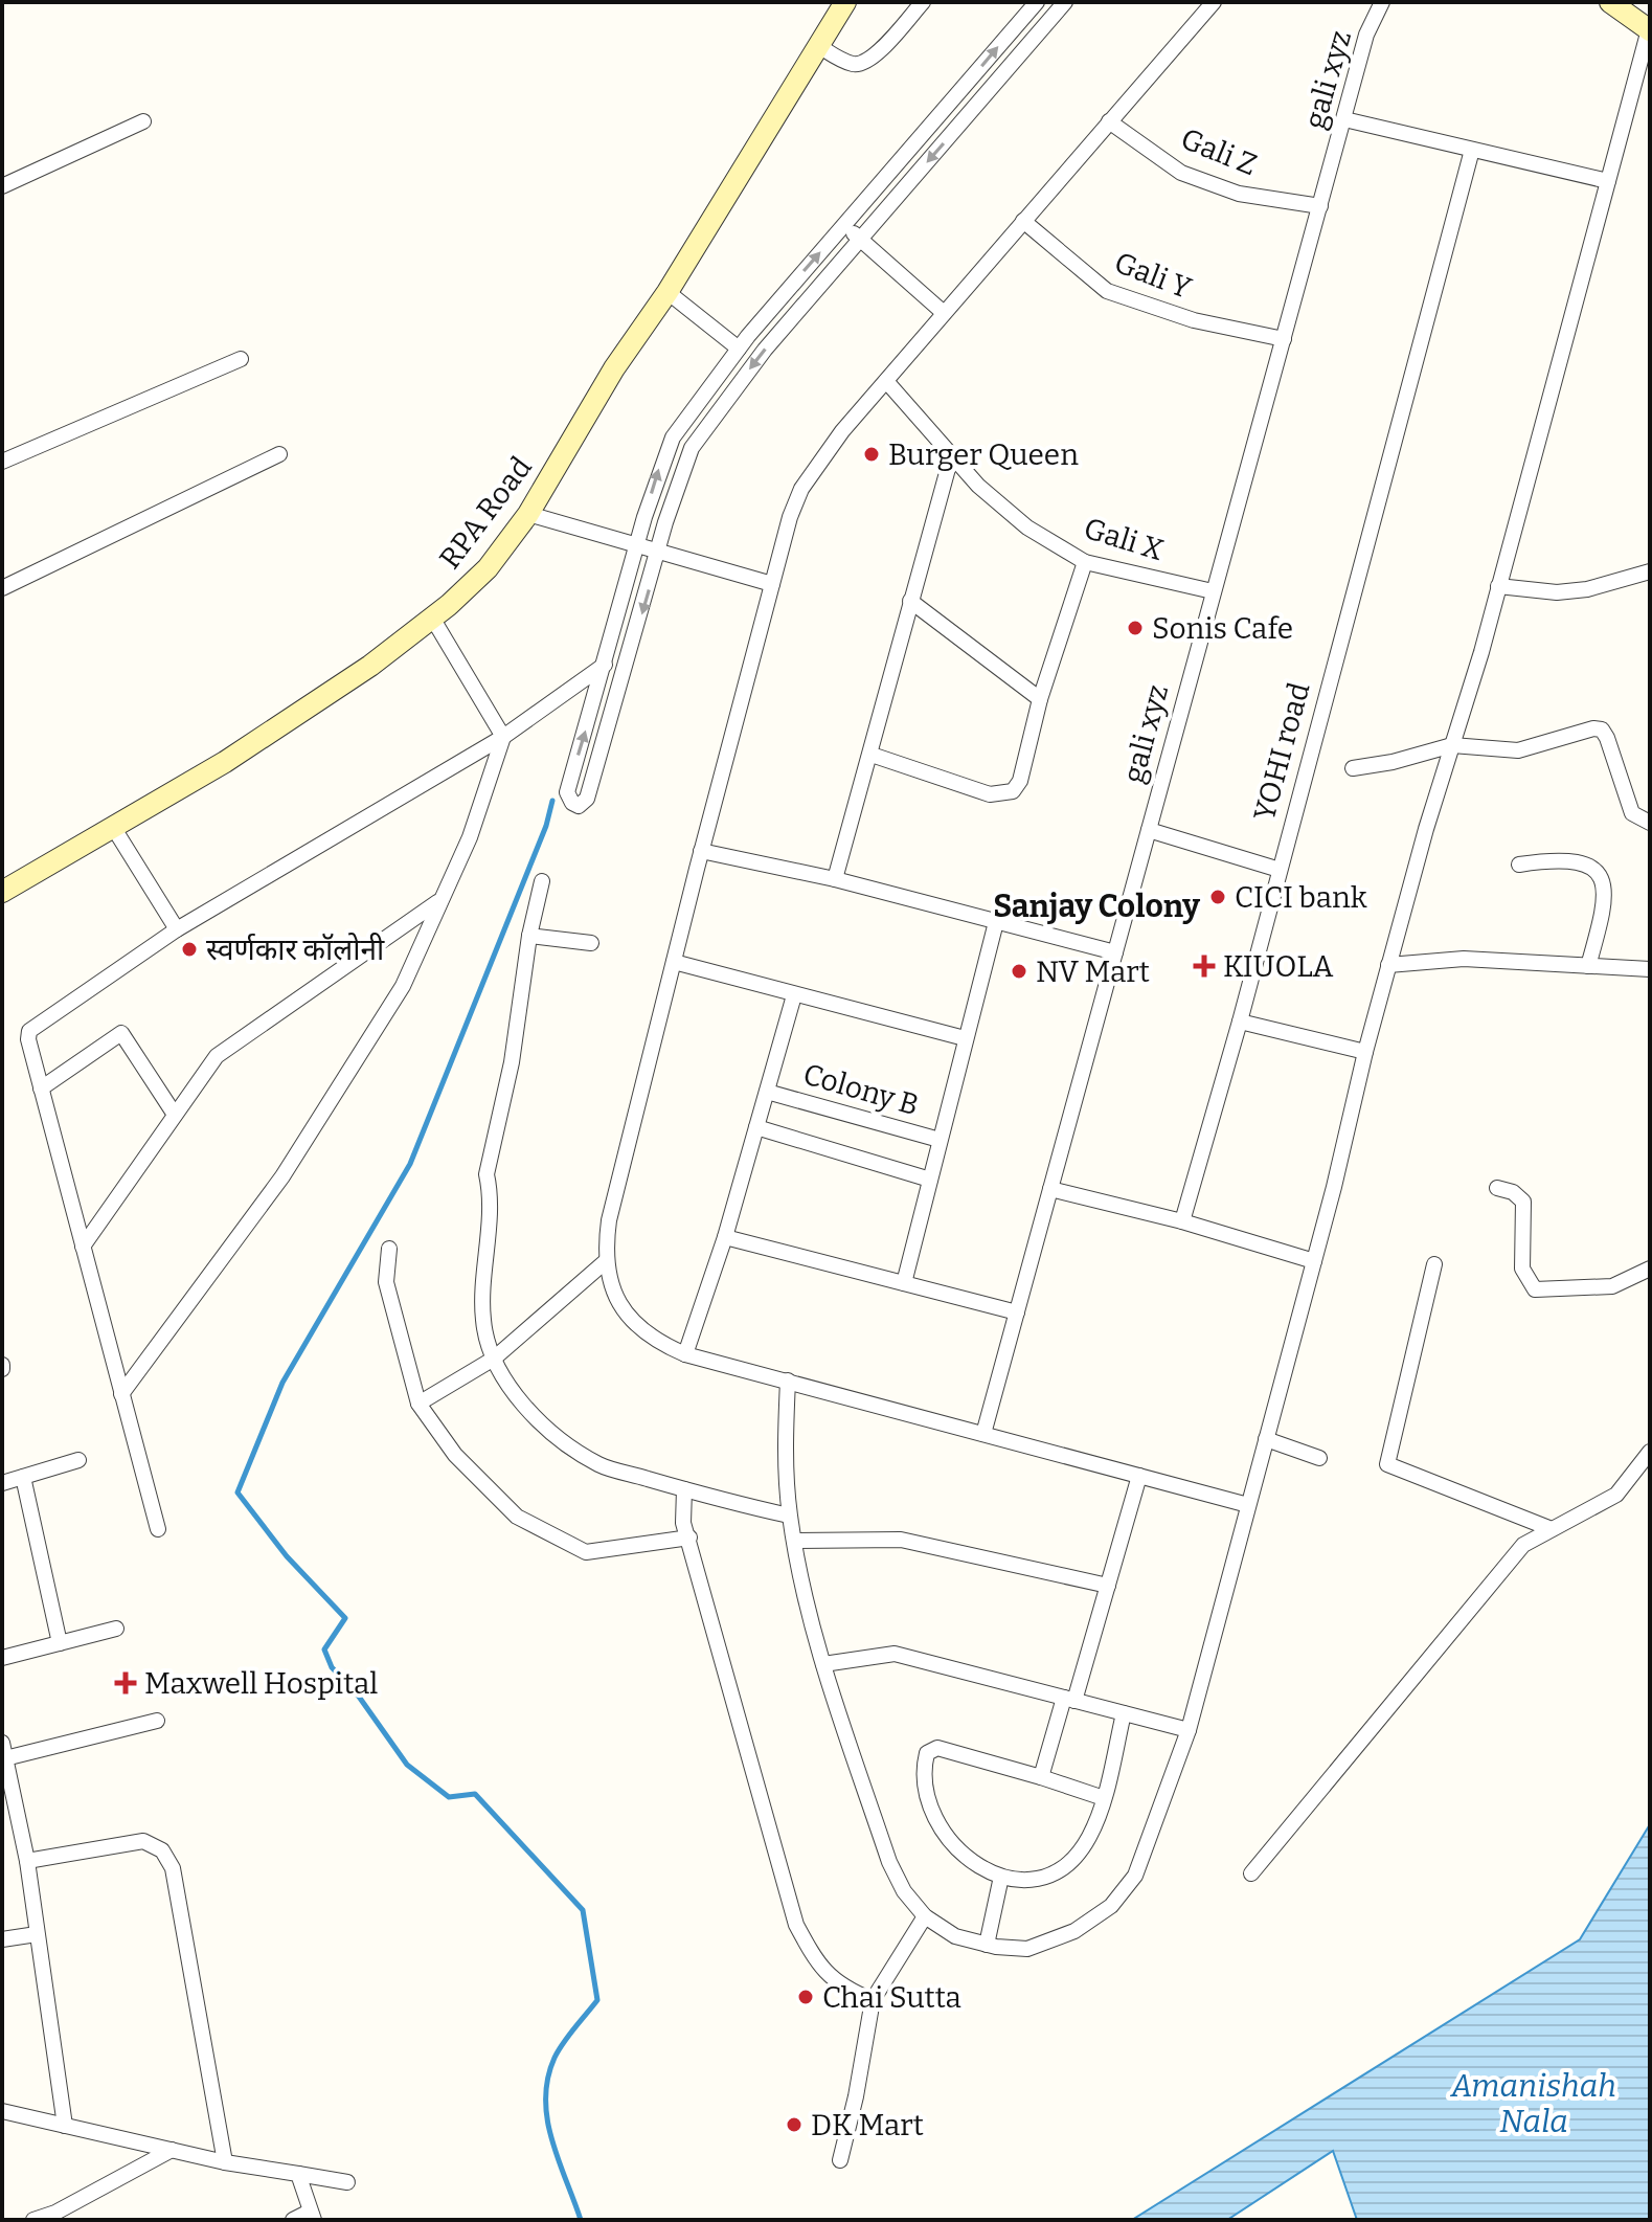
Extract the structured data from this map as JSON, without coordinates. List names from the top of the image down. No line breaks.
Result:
{"streets":{"street":["gali xyz","Gali Z","Gali Y","RPA Road","Gali X","YOHI road","Colony B"]},"crossings":[["gali xyz","Gali Z"],["gali xyz","Gali Y"],["gali xyz","Gali X"]],"districts":["Sanjay Colony"],"water":["Amanishah Nala"],"places":{"other":["Burger Queen","Sonis Cafe","CICI bank","स्वर्णकार कॉलोनी","NV Mart","Chai Sutta","DK Mart"],"health":["KIUOLA","Maxwell Hospital"]}}
